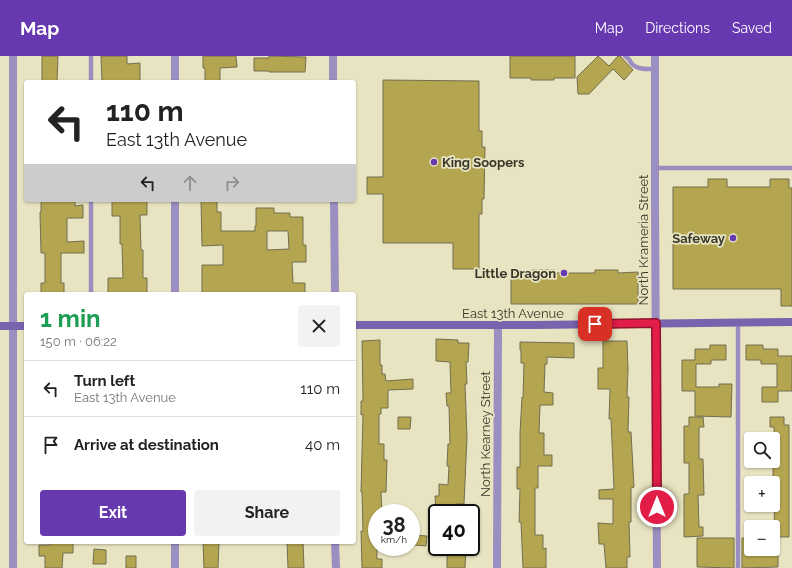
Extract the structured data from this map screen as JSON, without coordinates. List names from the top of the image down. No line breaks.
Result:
{"streets":{"main road":["East 13th Avenue"],"street":["North Krameria Street","North Kearney Street"]},"crossings":[["North Krameria Street","East 13th Avenue"],["East 13th Avenue","North Kearney Street"]],"places":["King Soopers","Safeway","Little Dragon"],"page":{"header":"Map","nav":["Map","Directions","Saved"],"turn":["110 m","East 13th Avenue"],"heading":["1 min","150 m · 06:22"],"list":[{"name":"Turn left","note":"East 13th Avenue","value":"110 m"},{"name":"Arrive at destination","value":"40 m"}],"map_buttons":["+","−"],"buttons":["Exit","Share"],"speed":"38 km/h","limit":"40"}}
